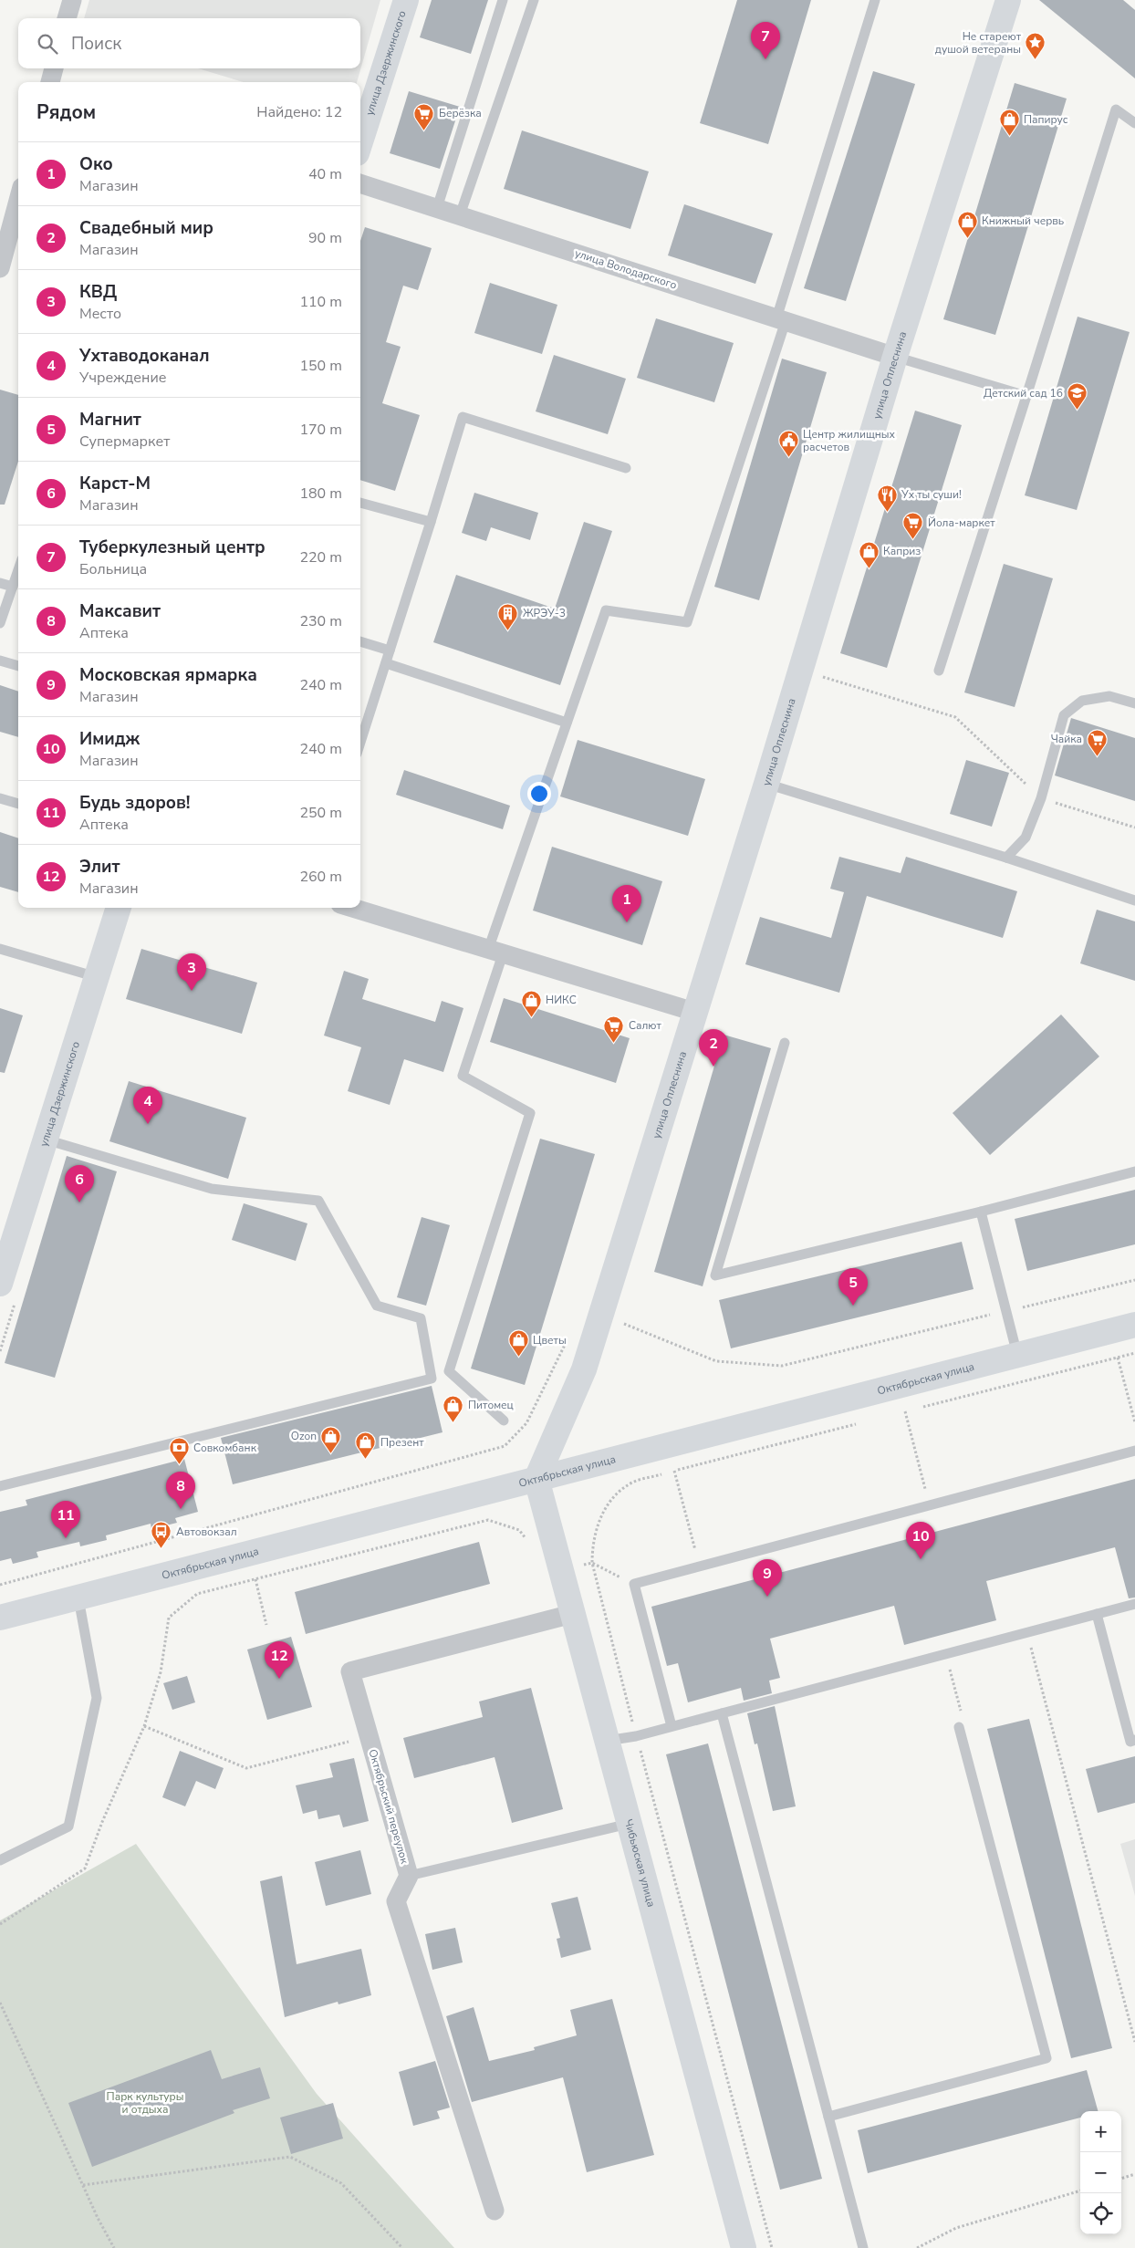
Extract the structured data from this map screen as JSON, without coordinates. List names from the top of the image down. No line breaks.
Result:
{"streets":{"street":["улица Дзержинского","улица Володарского","улица Оплеснина","Октябрьская улица","Октябрьский переулок","Чибьюская улица"]},"crossings":[["улица Володарского","улица Оплеснина"],["улица Оплеснина","Октябрьская улица"],["улица Оплеснина","Чибьюская улица"],["Октябрьская улица","Чибьюская улица"],["Октябрьский переулок","Чибьюская улица"]],"parks":["Парк культуры и отдыха"],"places":{"place":["Не стареют душой ветераны"],"supermarket":["Берёзка","Йола-маркет","Чайка","Салют"],"shop":["Папирус","Книжный червь","Каприз","НИКС","Цветы","Питомец","Ozon","Презент"],"school or university":["Детский сад 16"],"public building":["Центр жилищных расчетов"],"restaurant":["Ух ты суши!"],"building":["ЖРЭУ-3"],"bank":["Совкомбанк"],"bus stop":["Автовокзал"]},"page":{"search":"Поиск","pins":["7","1","3","2","4","6","5","8","11","10","9","12"],"heading":["Рядом","Найдено: 12"],"list":[{"mark":"1","name":"Око","note":"Магазин","value":"40 m"},{"mark":"2","name":"Свадебный мир","note":"Магазин","value":"90 m"},{"mark":"3","name":"КВД","note":"Место","value":"110 m"},{"mark":"4","name":"Ухтаводоканал","note":"Учреждение","value":"150 m"},{"mark":"5","name":"Магнит","note":"Супермаркет","value":"170 m"},{"mark":"6","name":"Карст-М","note":"Магазин","value":"180 m"},{"mark":"7","name":"Туберкулезный центр","note":"Больница","value":"220 m"},{"mark":"8","name":"Максавит","note":"Аптека","value":"230 m"},{"mark":"9","name":"Московская ярмарка","note":"Магазин","value":"240 m"},{"mark":"10","name":"Имидж","note":"Магазин","value":"240 m"},{"mark":"11","name":"Будь здоров!","note":"Аптека","value":"250 m"},{"mark":"12","name":"Элит","note":"Магазин","value":"260 m"}],"map_buttons":["+","−"]}}
